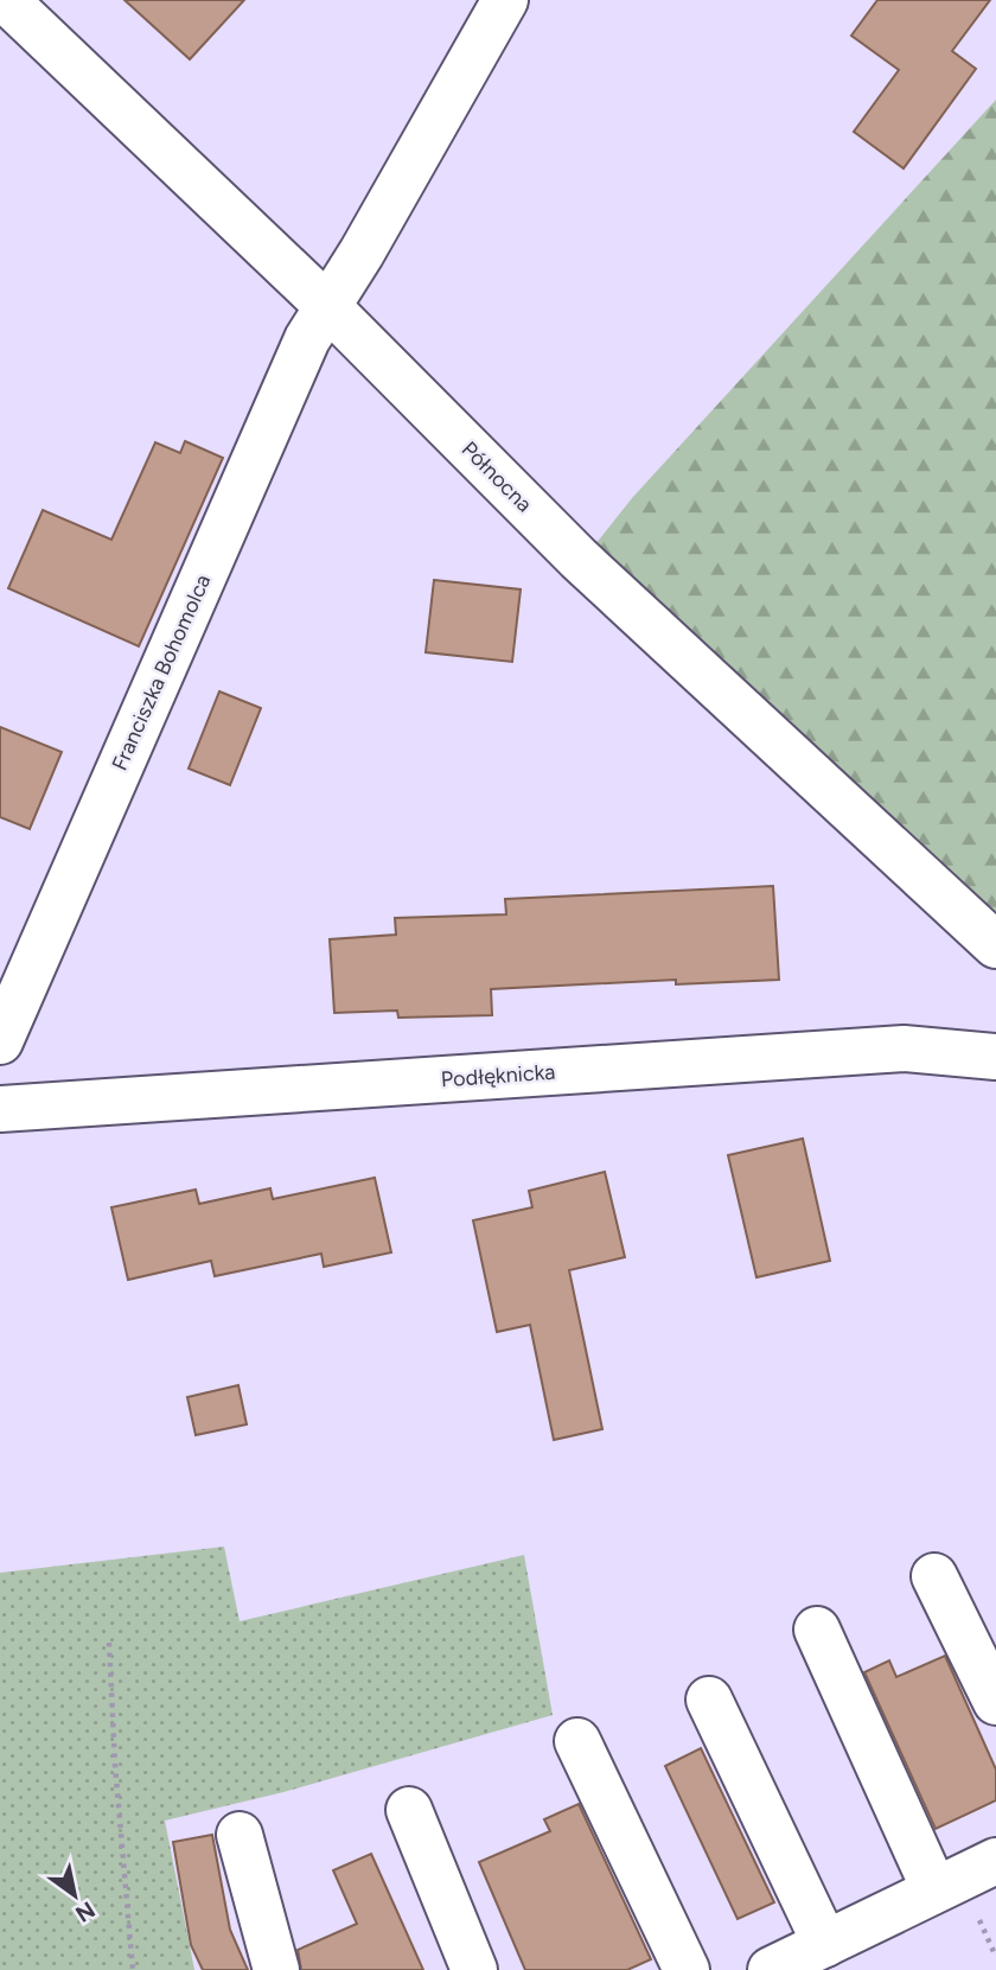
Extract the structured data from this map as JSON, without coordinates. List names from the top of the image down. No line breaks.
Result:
{"streets":{"street":["Północna","Franciszka Bohomolca","Podłęknicka"]},"crossings":[["Północna","Franciszka Bohomolca"]],"north":"bottom right"}
